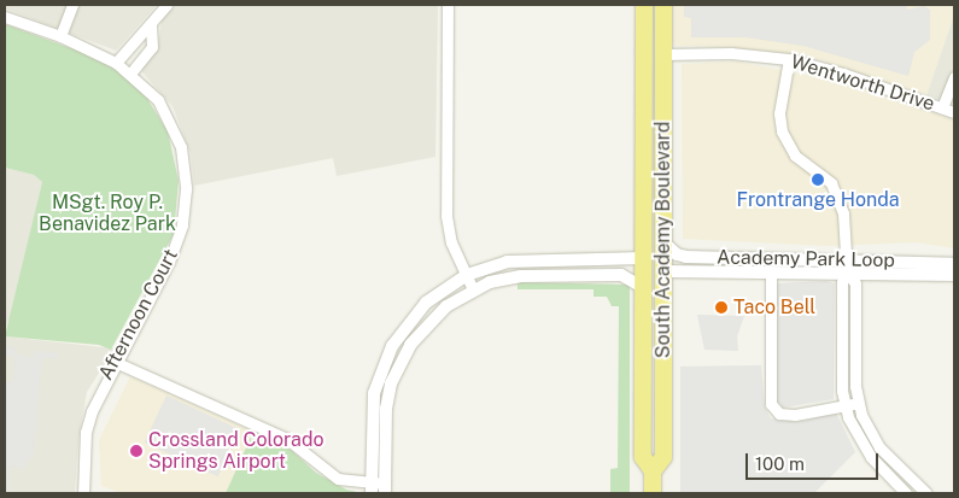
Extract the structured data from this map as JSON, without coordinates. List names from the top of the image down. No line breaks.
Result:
{"streets":{"highway":["South Academy Boulevard"],"street":["Wentworth Drive","Academy Park Loop","Afternoon Court"]},"crossings":[["Wentworth Drive","South Academy Boulevard"],["South Academy Boulevard","Academy Park Loop"]],"parks":["MSgt. Roy P. Benavidez Park"],"places":["Frontrange Honda","Taco Bell","Crossland Colorado Springs Airport"],"scale_bar":"100 m"}
